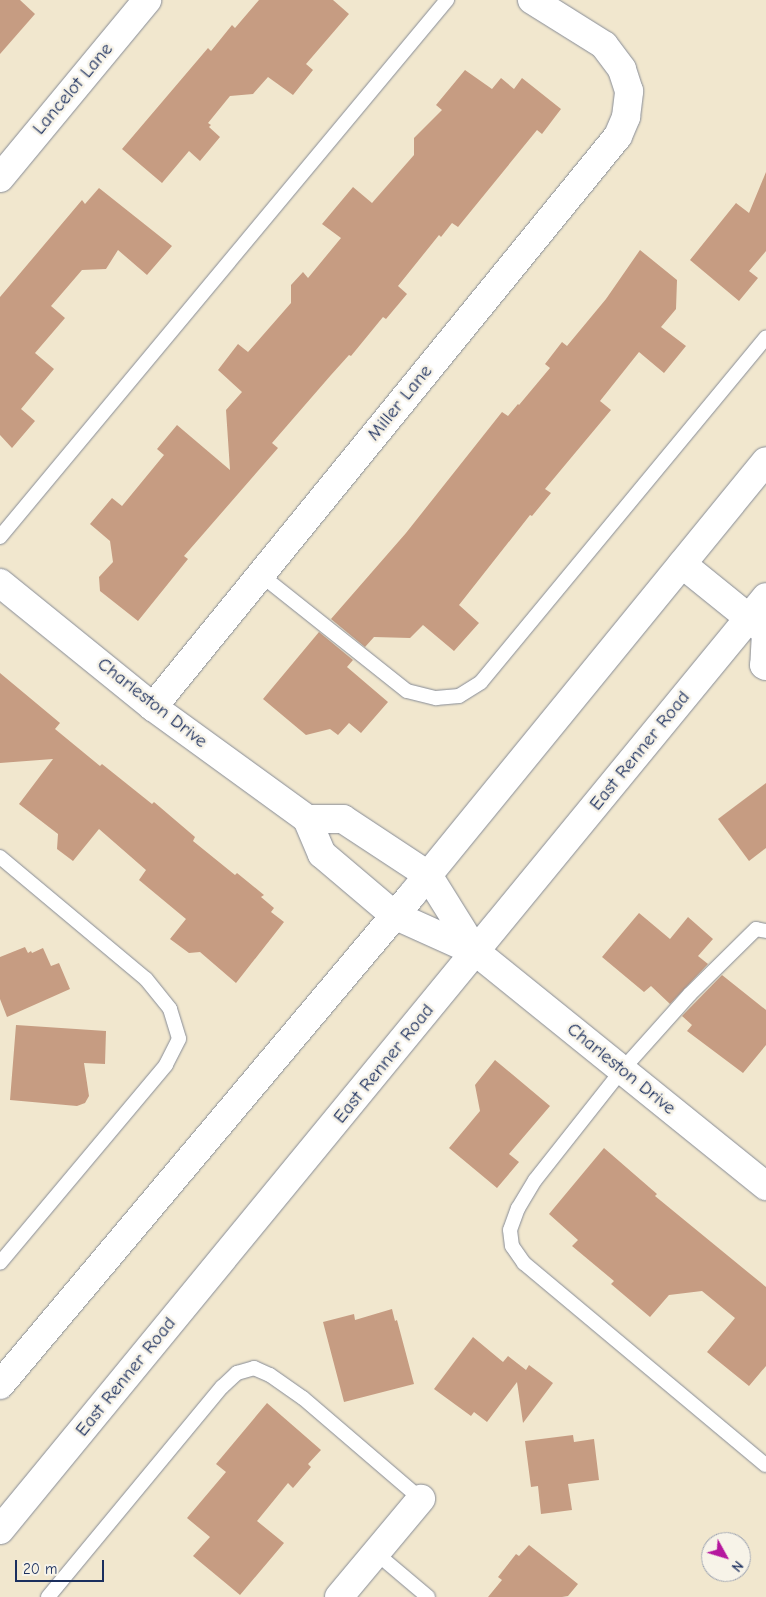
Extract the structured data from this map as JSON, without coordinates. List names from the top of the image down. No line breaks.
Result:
{"streets":{"street":["Lancelot Lane","Miller Lane","Charleston Drive","East Renner Road"]},"crossings":[["Miller Lane","Charleston Drive"],["Charleston Drive","East Renner Road"]],"scale_bar":"20 m","north":"bottom right"}
